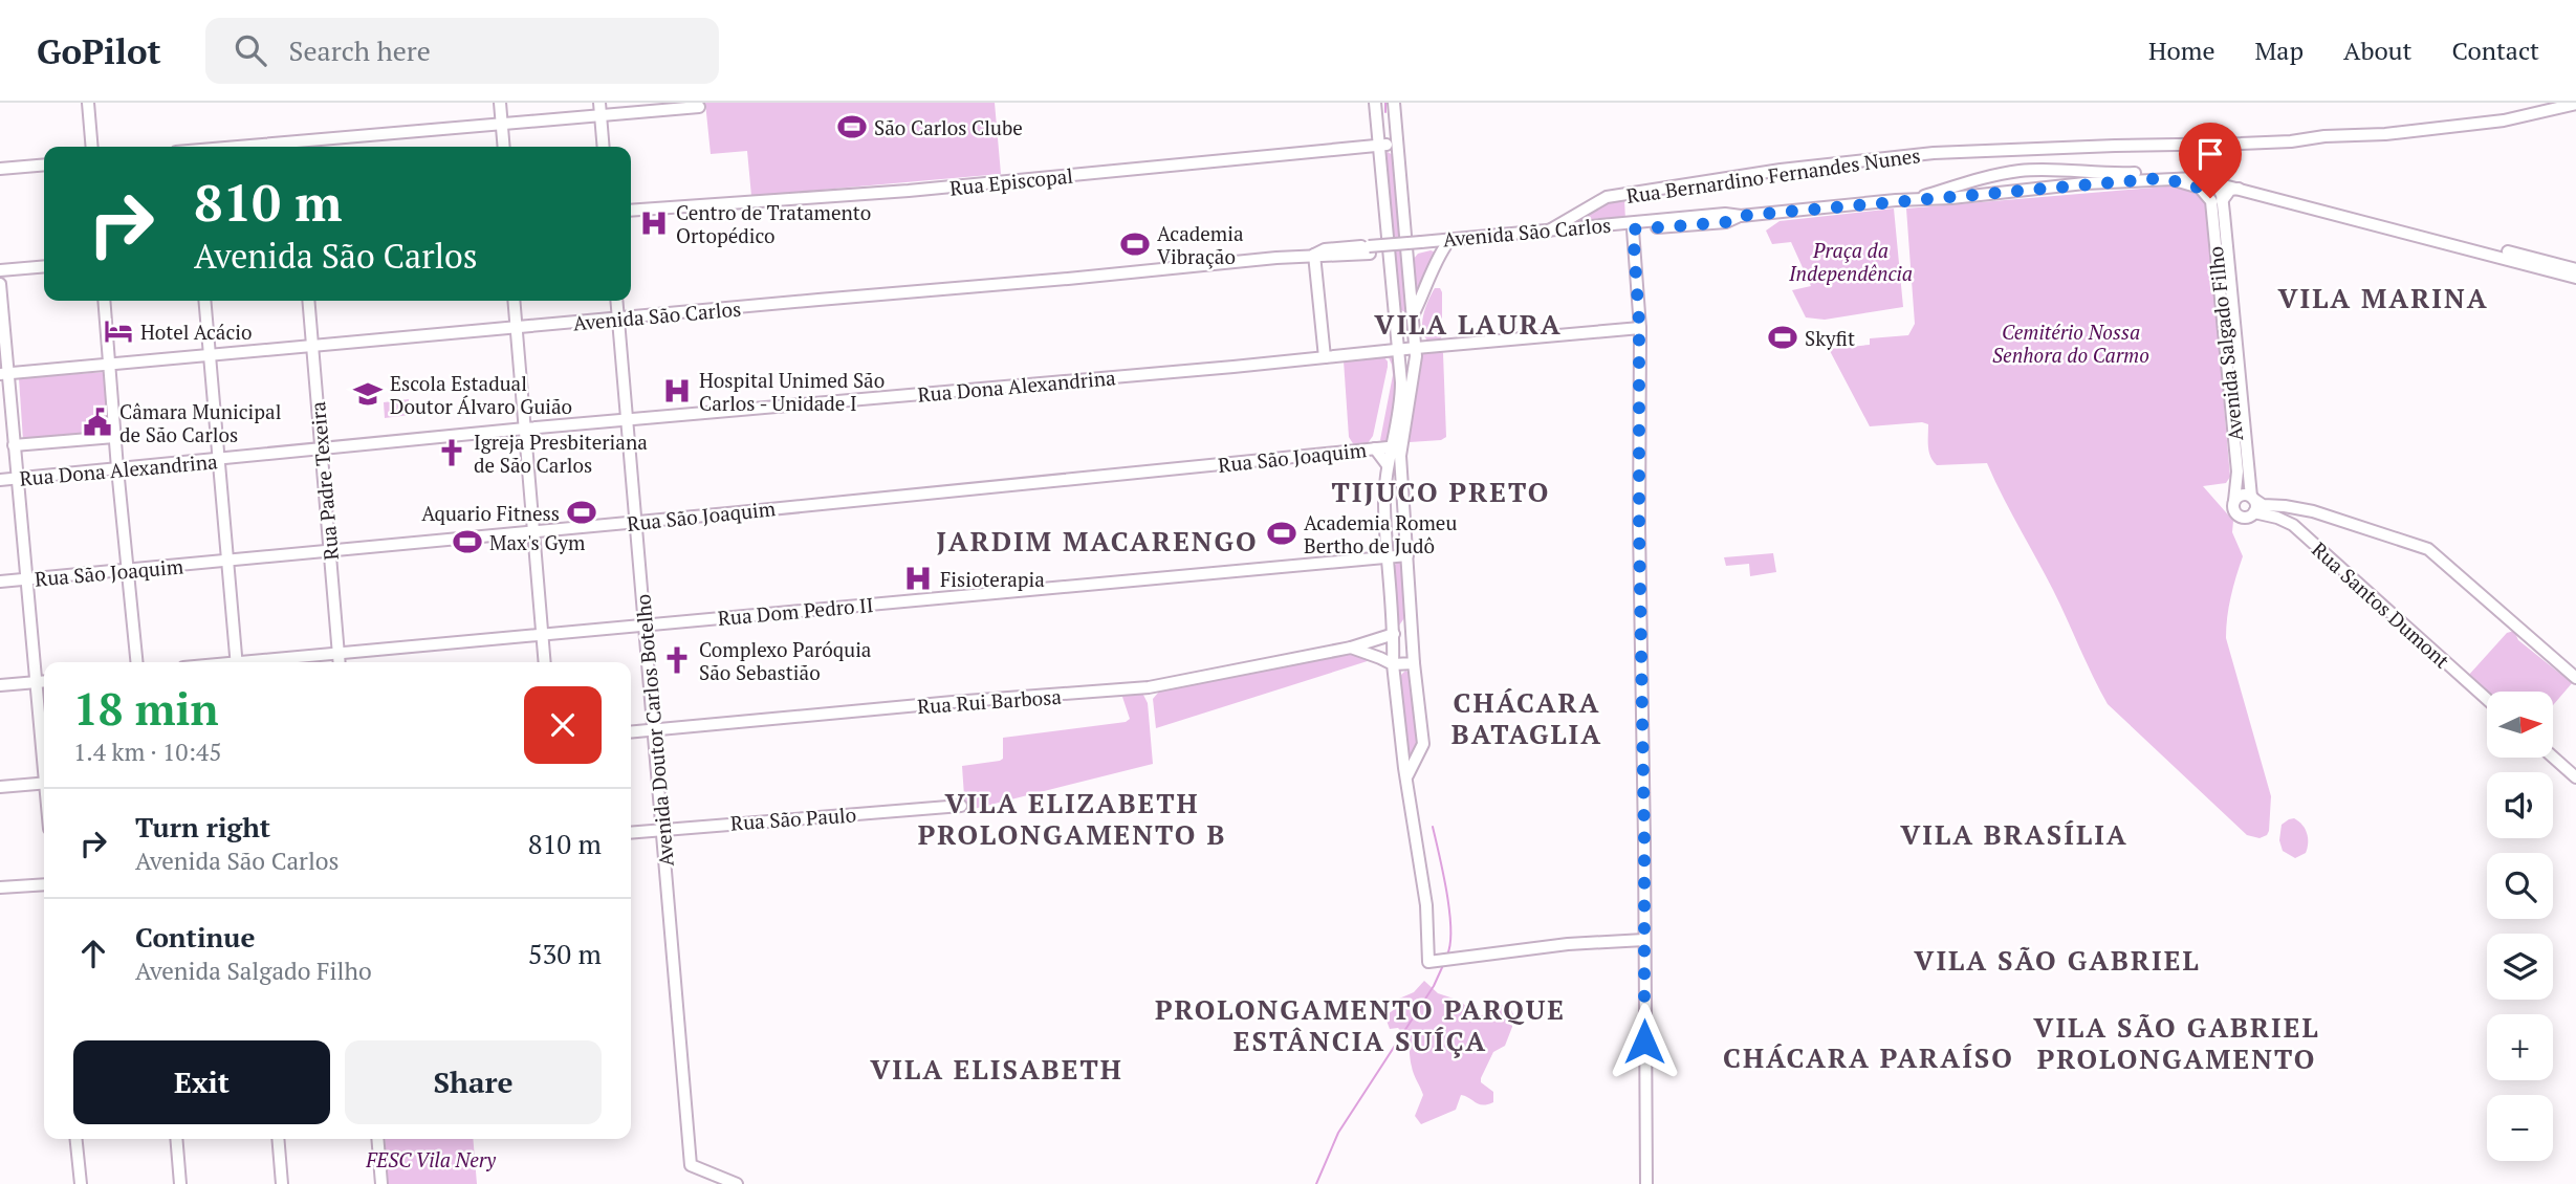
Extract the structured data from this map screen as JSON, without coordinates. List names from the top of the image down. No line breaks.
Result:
{"streets":{"main road":["Rua Bernardino Fernandes Nunes","Rua Episcopal","Avenida São Carlos","Avenida Salgado Filho","Rua Dona Alexandrina","Rua São Joaquim","Rua Padre Texeira","Rua Santos Dumont","Rua Dom Pedro II","Rua Rui Barbosa","Avenida Doutor Carlos Botelho","Rua São Paulo"]},"crossings":[["Rua Bernardino Fernandes Nunes","Avenida São Carlos"],["Avenida São Carlos","Avenida Salgado Filho"],["Avenida São Carlos","Rua Padre Texeira"],["Avenida São Carlos","Avenida Doutor Carlos Botelho"],["Avenida Salgado Filho","Rua Santos Dumont"],["Rua Dona Alexandrina","Rua Padre Texeira"],["Rua Dona Alexandrina","Avenida Doutor Carlos Botelho"],["Rua São Joaquim","Rua Padre Texeira"],["Rua São Joaquim","Avenida Doutor Carlos Botelho"],["Rua Padre Texeira","Rua Dom Pedro II"],["Rua Dom Pedro II","Avenida Doutor Carlos Botelho"],["Rua Rui Barbosa","Avenida Doutor Carlos Botelho"],["Avenida Doutor Carlos Botelho","Rua São Paulo"]],"districts":["VILA MARINA","VILA LAURA","TIJUCO PRETO","JARDIM MACARENGO","CHÁCARA BATAGLIA","VILA ELIZABETH PROLONGAMENTO B","VILA BRASÍLIA","VILA SÃO GABRIEL","PROLONGAMENTO PARQUE ESTÂNCIA SUÍÇA","VILA SÃO GABRIEL PROLONGAMENTO","CHÁCARA PARAÍSO","VILA ELISABETH"],"parks":["Praça da Independência","Cemitério Nossa Senhora do Carmo","FESC Vila Nery"],"places":{"sports":["São Carlos Clube","Academia Vibração","Skyfit","Aquario Fitness","Academia Romeu Bertho de Judô","Max's Gym"],"hospital":["Centro de Tratamento Ortopédico","Hospital Unimed São Carlos - Unidade I","Fisioterapia"],"hotel":["Hotel Acácio"],"school or university":["Escola Estadual Doutor Álvaro Guião"],"public building":["Câmara Municipal de São Carlos"],"church":["Igreja Presbiteriana de São Carlos","Complexo Paróquia São Sebastião"]},"north":"right","page":{"header":"GoPilot","search":"Search here","nav":["Home","Map","About","Contact"],"turn":["810 m","Avenida São Carlos"],"heading":["18 min","1.4 km · 10:45"],"map_buttons":["+","−"],"list":[{"name":"Turn right","note":"Avenida São Carlos","value":"810 m"},{"name":"Continue","note":"Avenida Salgado Filho","value":"530 m"}],"buttons":["Exit","Share"]}}
